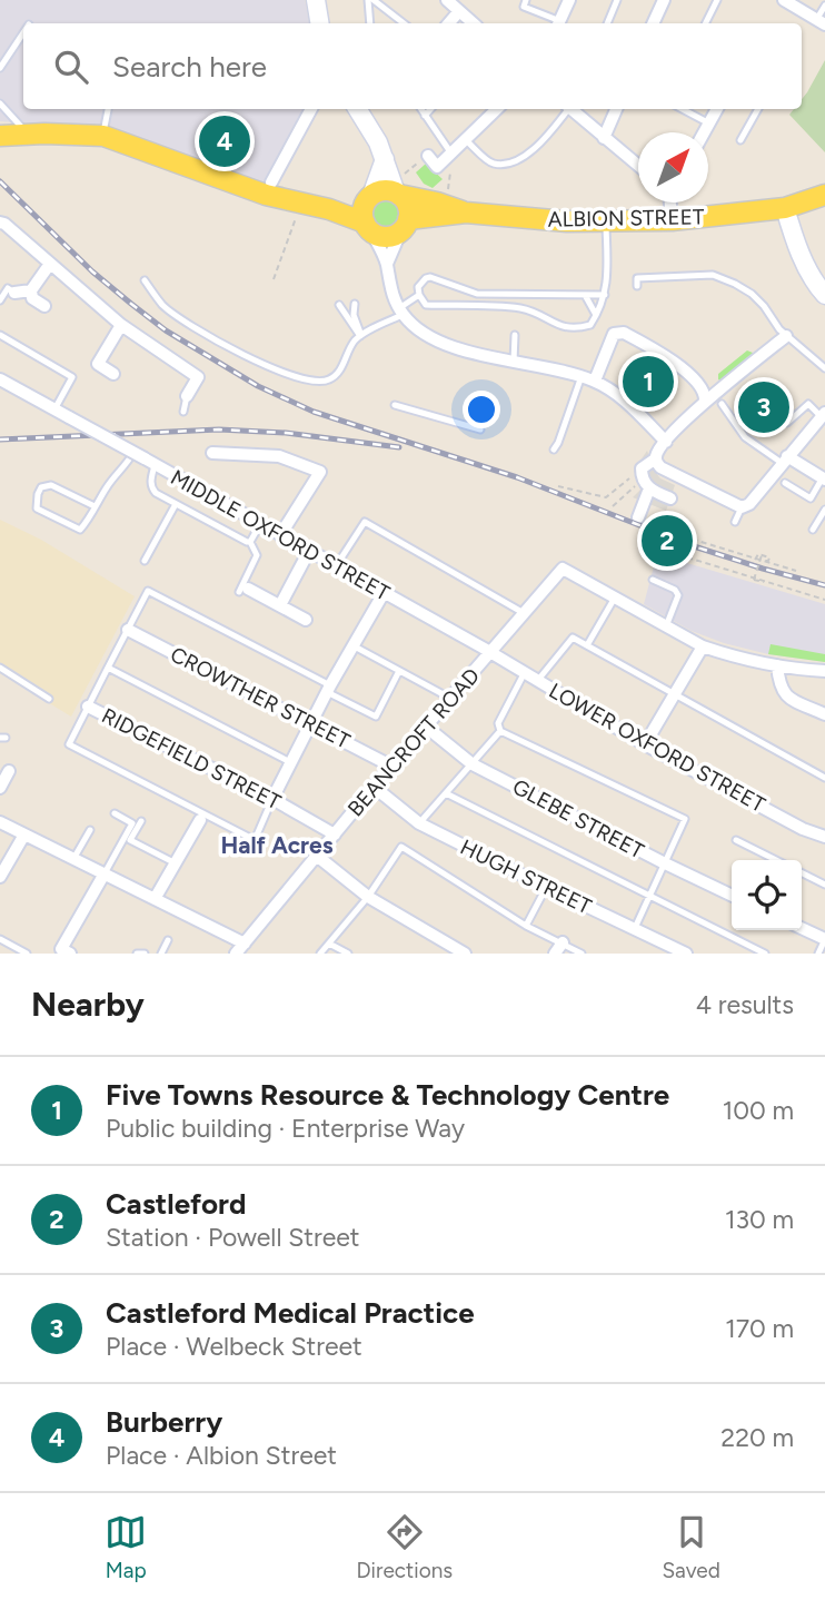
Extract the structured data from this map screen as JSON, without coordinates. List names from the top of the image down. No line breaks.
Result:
{"streets":{"main road":["ALBION STREET"],"street":["MIDDLE OXFORD STREET","CROWTHER STREET","BEANCROFT ROAD","LOWER OXFORD STREET","RIDGEFIELD STREET","GLEBE STREET","HUGH STREET"]},"crossings":[["MIDDLE OXFORD STREET","BEANCROFT ROAD"],["MIDDLE OXFORD STREET","LOWER OXFORD STREET"],["CROWTHER STREET","BEANCROFT ROAD"],["BEANCROFT ROAD","LOWER OXFORD STREET"],["BEANCROFT ROAD","RIDGEFIELD STREET"],["BEANCROFT ROAD","GLEBE STREET"],["BEANCROFT ROAD","HUGH STREET"]],"districts":["Half Acres"],"north":"top right","page":{"search":"Search here","pins":["4","1","3","2"],"heading":["Nearby","4 results"],"list":[{"mark":"1","name":"Five Towns Resource & Technology Centre","note":"Public building · Enterprise Way","value":"100 m"},{"mark":"2","name":"Castleford","note":"Station · Powell Street","value":"130 m"},{"mark":"3","name":"Castleford Medical Practice","note":"Place · Welbeck Street","value":"170 m"},{"mark":"4","name":"Burberry","note":"Place · Albion Street","value":"220 m"}],"nav":["Map","Directions","Saved"]}}
